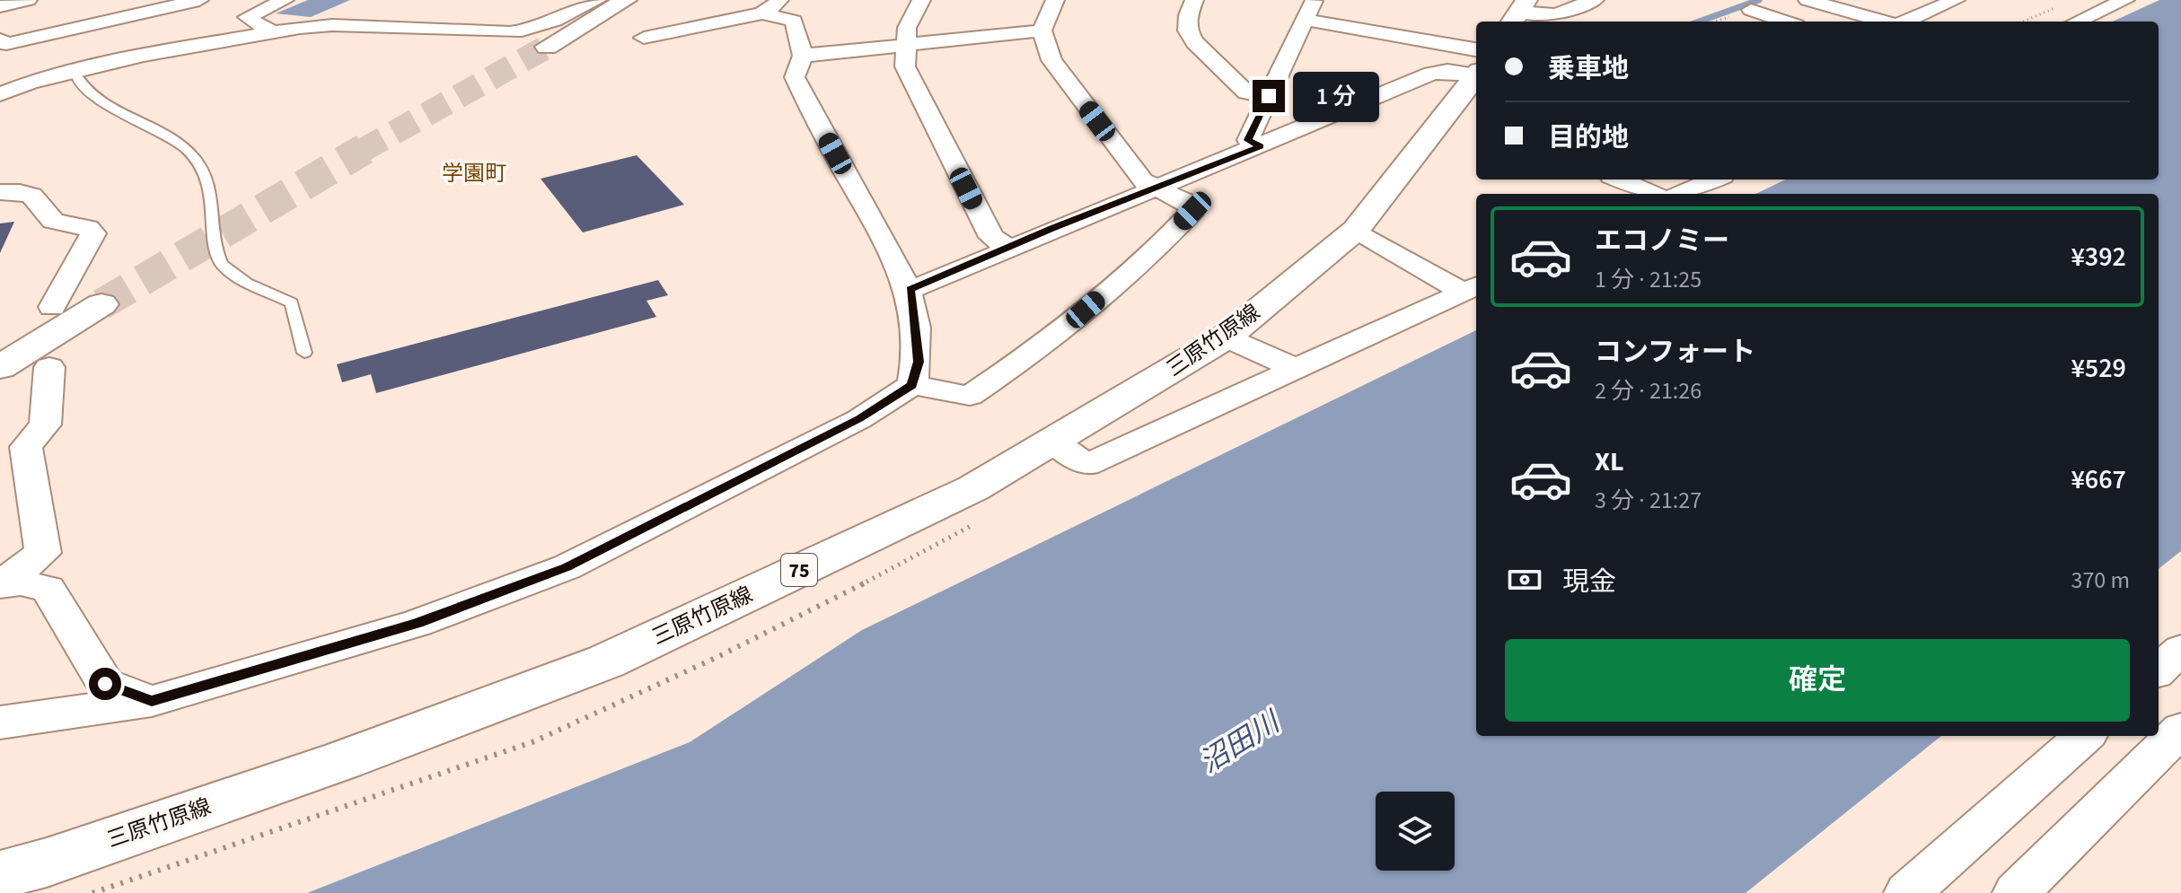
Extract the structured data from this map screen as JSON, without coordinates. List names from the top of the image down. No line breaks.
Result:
{"streets":{"main road":["三原竹原線","75"]},"districts":["学園町"],"water":["沼田川"],"page":{"banner":["乗車地","目的地"],"bubble":"1 分","list":[{"name":"エコノミー","note":"1 分 · 21:25","value":"¥392"},{"name":"コンフォート","note":"2 分 · 21:26","value":"¥529"},{"name":"XL","note":"3 分 · 21:27","value":"¥667"}],"pay":["現金","370 m"],"buttons":"確定"}}
